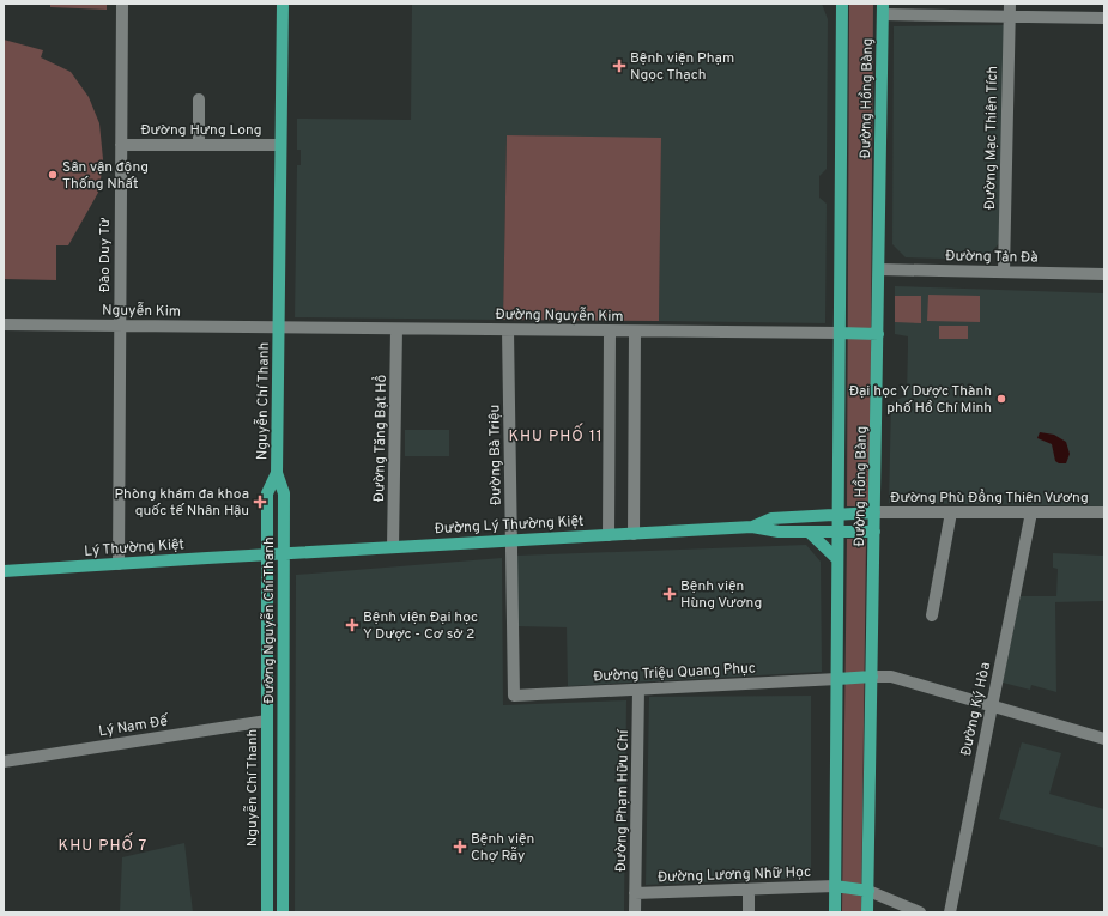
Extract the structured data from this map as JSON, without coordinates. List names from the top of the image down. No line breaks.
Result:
{"streets":{"main road":["Đường Hồng Bàng","Nguyễn Chí Thanh","Đường Lý Thường Kiệt","Lý Thường Kiệt","Đường Nguyễn Chí Thanh"],"street":["Đường Hưng Long","Đường Mạc Thiên Tích","Đào Duy Từ","Đường Tản Đà","Nguyễn Kim","Đường Nguyễn Kim","Đường Tăng Bạt Hổ","Đường Bà Triệu","Đường Phù Đổng Thiên Vương","Đường Triệu Quang Phục","Đường Ký Hòa","Lý Nam Đế","Đường Phạm Hữu Chí","Đường Lương Nhữ Học"]},"crossings":[["Đường Hồng Bàng","Đường Tản Đà"],["Đường Hồng Bàng","Đường Nguyễn Kim"],["Đường Hồng Bàng","Đường Phù Đổng Thiên Vương"],["Đường Hồng Bàng","Đường Lý Thường Kiệt"],["Đường Hồng Bàng","Đường Triệu Quang Phục"],["Đường Hồng Bàng","Đường Lương Nhữ Học"],["Đường Hưng Long","Đào Duy Từ"],["Đường Hưng Long","Nguyễn Chí Thanh"],["Đường Mạc Thiên Tích","Đường Tản Đà"],["Đào Duy Từ","Nguyễn Kim"],["Đào Duy Từ","Lý Thường Kiệt"],["Nguyễn Kim","Đường Nguyễn Kim"],["Nguyễn Kim","Nguyễn Chí Thanh"],["Đường Nguyễn Kim","Nguyễn Chí Thanh"],["Đường Nguyễn Kim","Đường Tăng Bạt Hổ"],["Đường Nguyễn Kim","Đường Bà Triệu"],["Nguyễn Chí Thanh","Đường Lý Thường Kiệt"],["Nguyễn Chí Thanh","Lý Thường Kiệt"],["Nguyễn Chí Thanh","Đường Nguyễn Chí Thanh"],["Nguyễn Chí Thanh","Lý Nam Đế"],["Đường Tăng Bạt Hổ","Đường Lý Thường Kiệt"],["Đường Bà Triệu","Đường Lý Thường Kiệt"],["Đường Bà Triệu","Đường Triệu Quang Phục"],["Đường Phù Đổng Thiên Vương","Đường Lý Thường Kiệt"],["Đường Phù Đổng Thiên Vương","Đường Ký Hòa"],["Đường Lý Thường Kiệt","Lý Thường Kiệt"],["Đường Lý Thường Kiệt","Đường Nguyễn Chí Thanh"],["Đường Triệu Quang Phục","Đường Phạm Hữu Chí"],["Đường Phạm Hữu Chí","Đường Lương Nhữ Học"]],"districts":["KHU PHỐ 11","KHU PHỐ 7"],"places":{"health":["Bệnh viện Phạm Ngọc Thạch","Phòng khám đa khoa quốc tế Nhân Hậu","Bệnh viện Hùng Vương","Bệnh viện Đại học Y Dược - Cơ sở 2","Bệnh viện Chợ Rẫy"],"other":["Sân vận động Thống Nhất","Đại học Y Dược Thành phố Hồ Chí Minh"]}}
